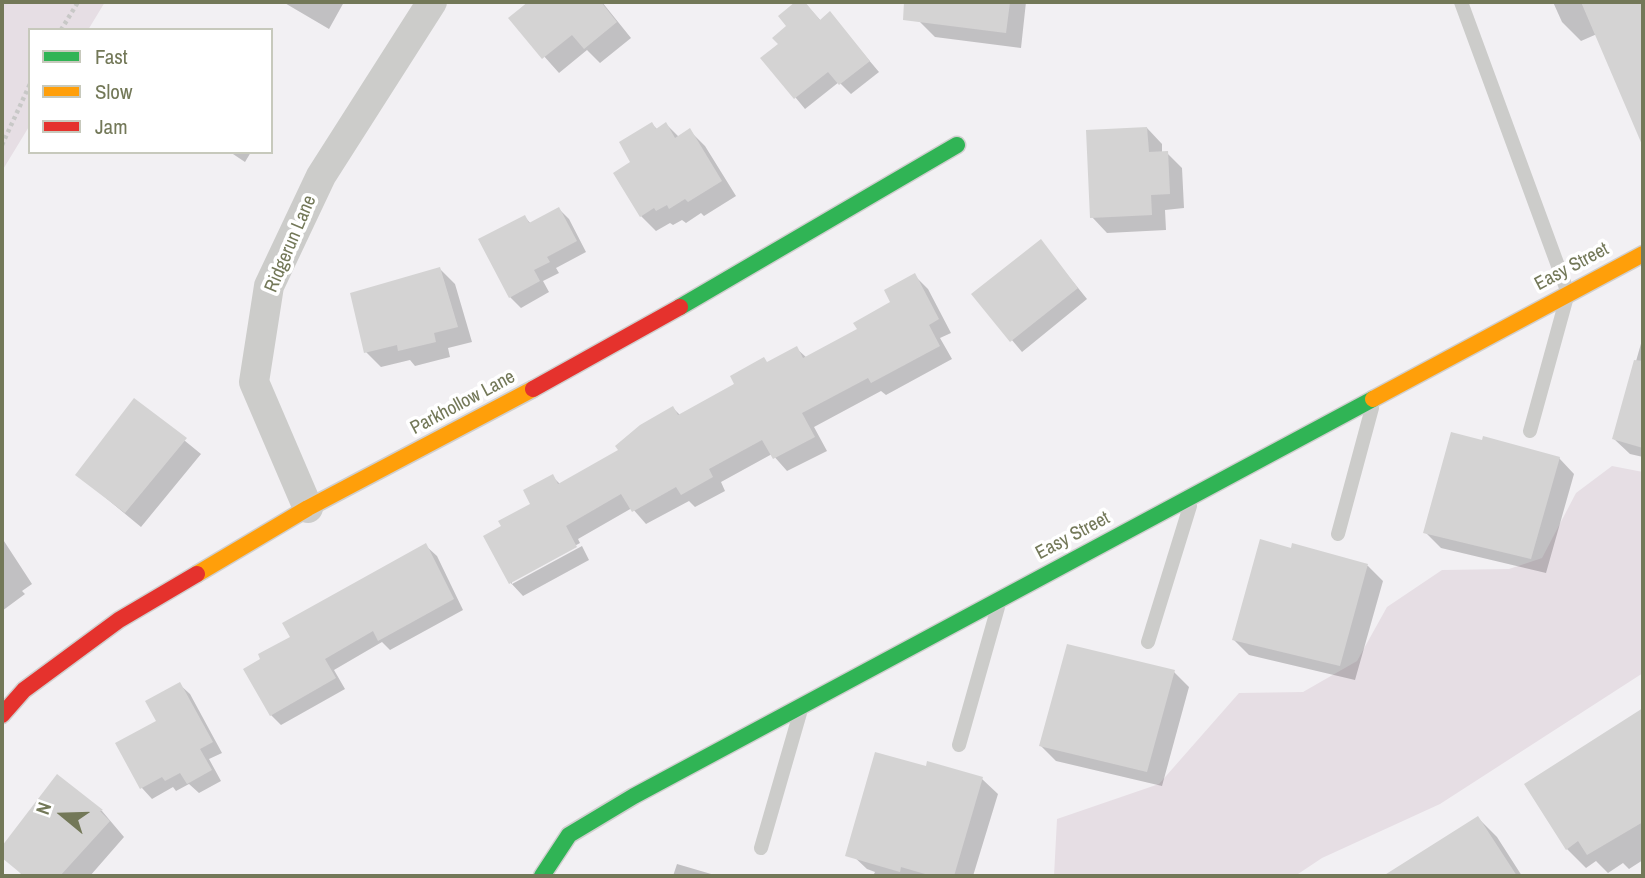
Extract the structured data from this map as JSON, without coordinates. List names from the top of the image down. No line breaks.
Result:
{"streets":{"street":["Ridgerun Lane","Easy Street","Parkhollow Lane"]},"crossings":[["Ridgerun Lane","Parkhollow Lane"]],"legend":["Fast","Slow","Jam"],"north":"left"}
